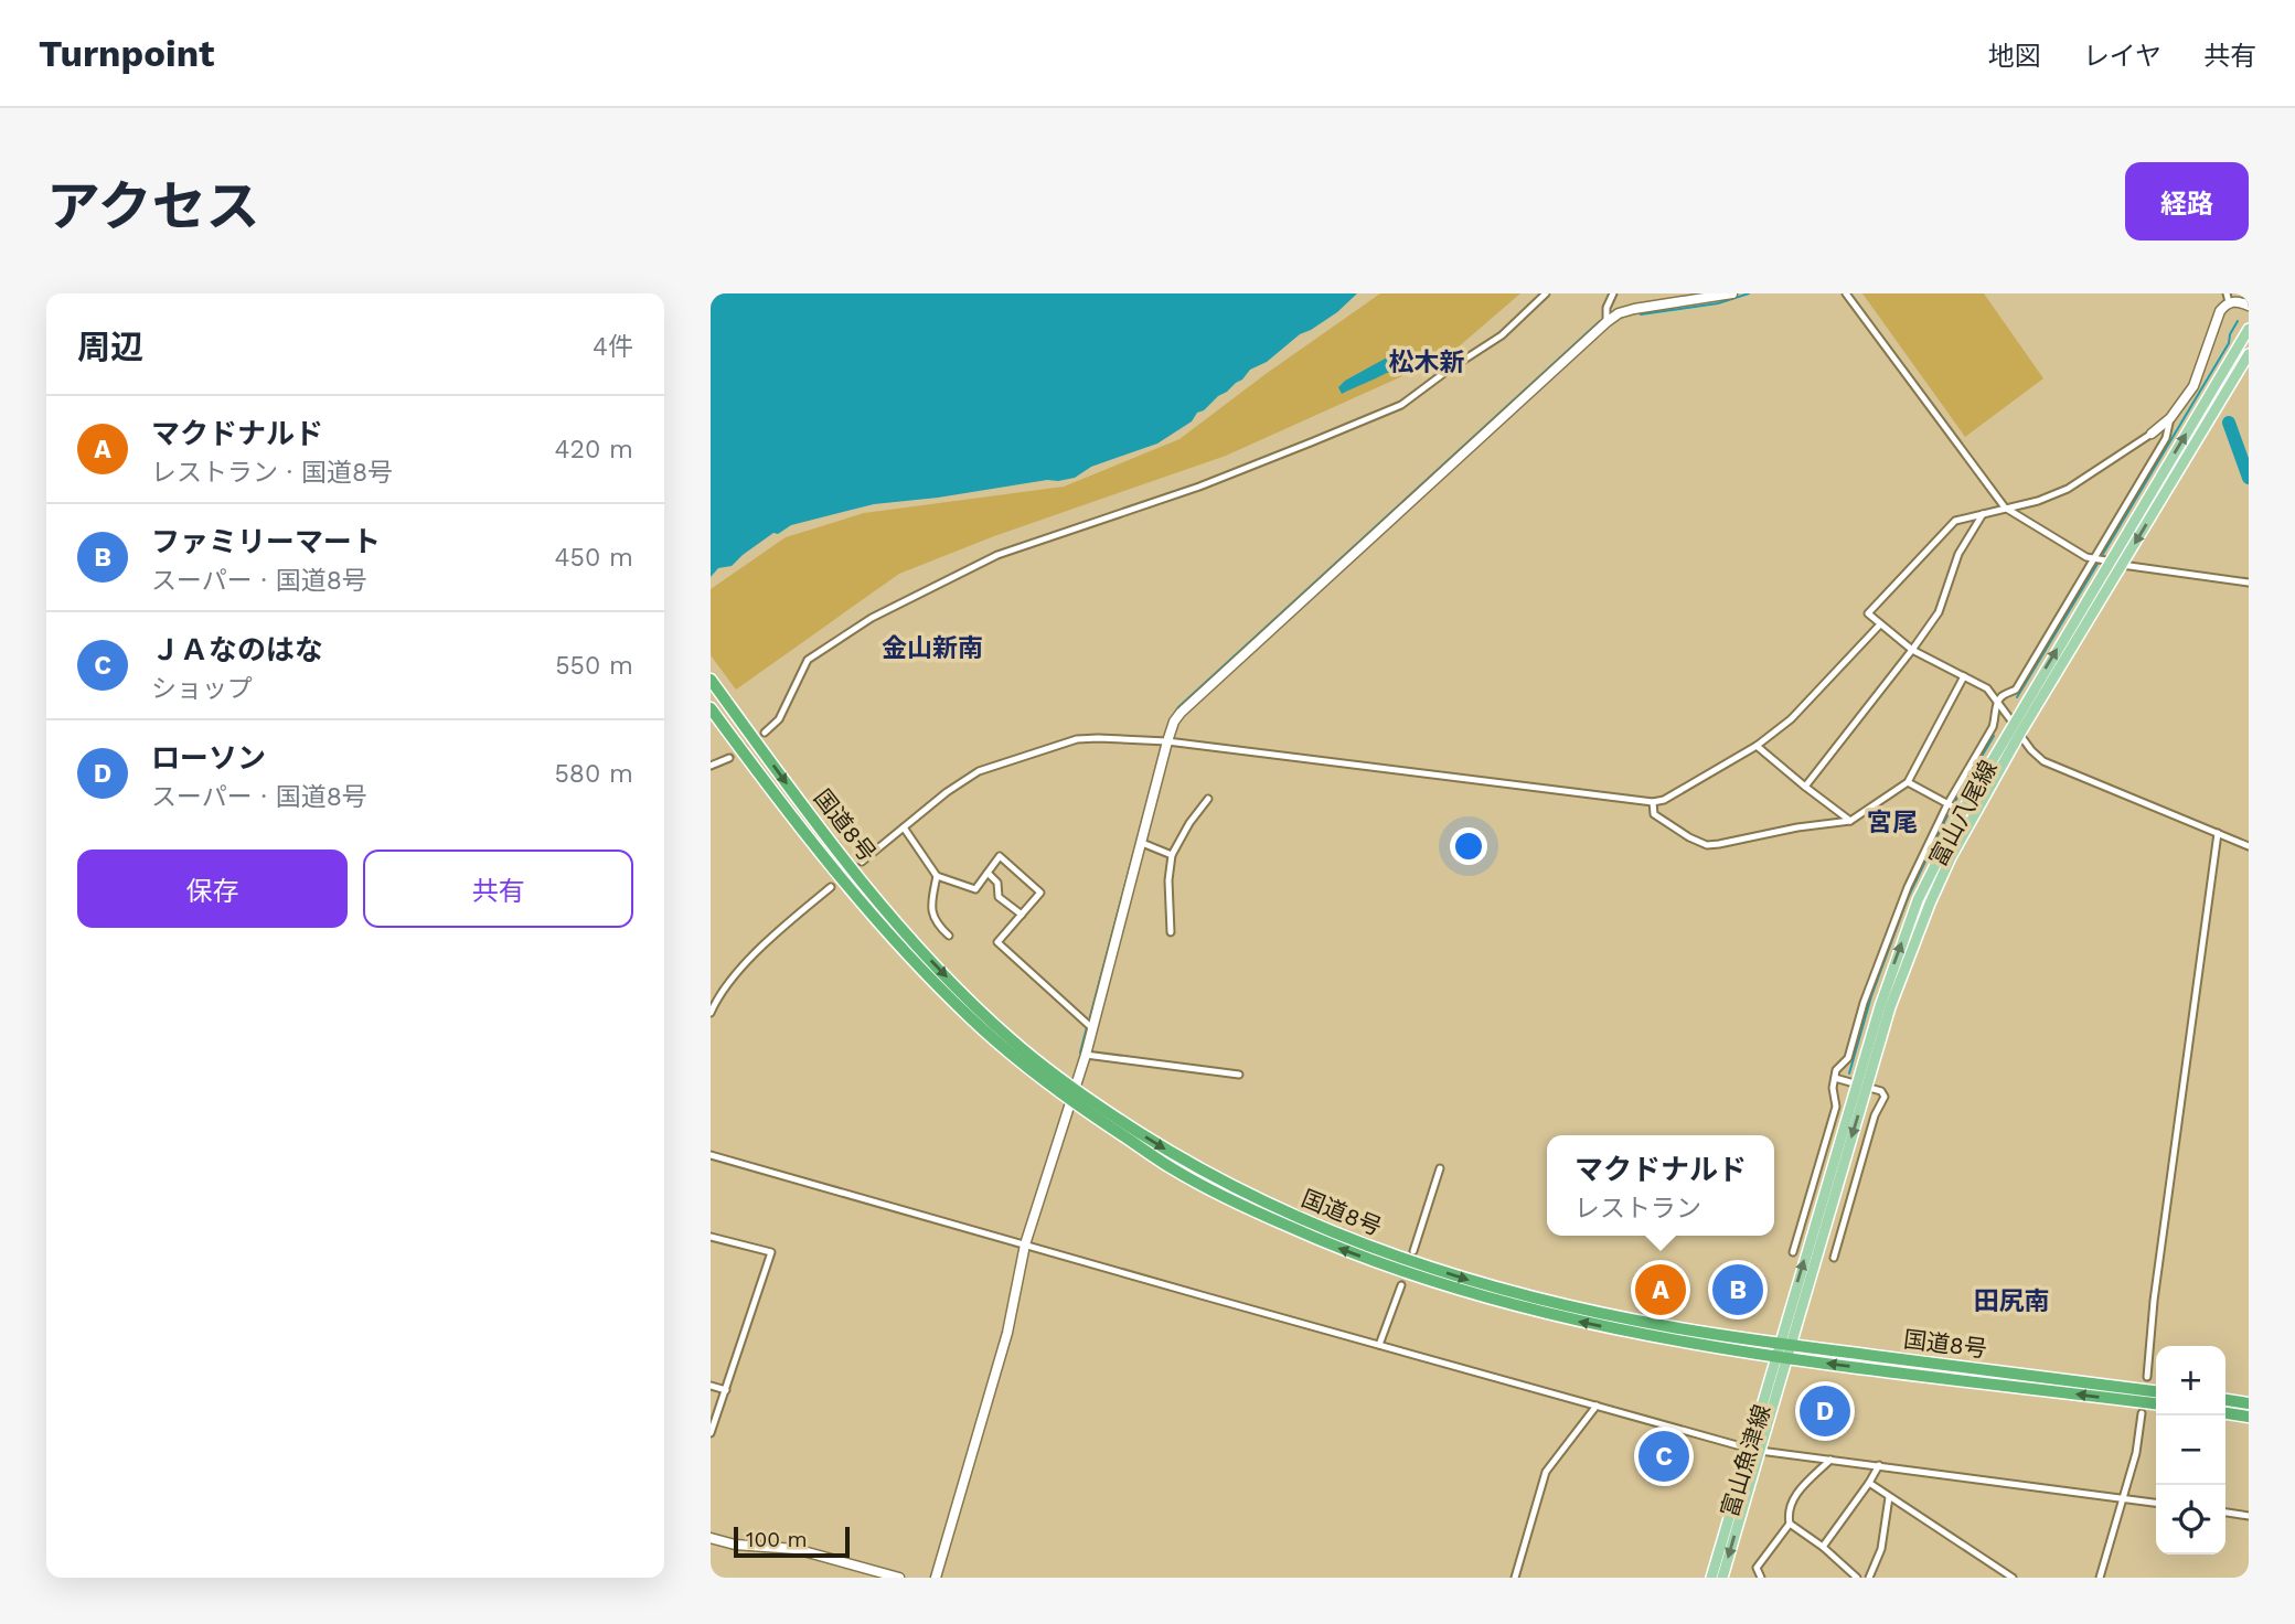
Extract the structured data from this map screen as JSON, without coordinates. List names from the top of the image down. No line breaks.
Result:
{"streets":{"highway":["国道8号"],"main road":["富山八尾線","富山魚津線"]},"crossings":[["富山八尾線","国道8号"],["富山八尾線","富山魚津線"],["国道8号","富山魚津線"]],"districts":["松木新","金山新南","宮尾","田尻南"],"scale_bar":"100 m","page":{"header":"Turnpoint","nav":["地図","レイヤ","共有"],"title":"アクセス","buttons":["経路",["保存","共有"]],"heading":["周辺","4件"],"list":[{"mark":"A","name":"マクドナルド","note":"レストラン · 国道8号","value":"420 m"},{"mark":"B","name":"ファミリーマート","note":"スーパー · 国道8号","value":"450 m"},{"mark":"C","name":"ＪＡなのはな","note":"ショップ","value":"550 m"},{"mark":"D","name":"ローソン","note":"スーパー · 国道8号","value":"580 m"}],"popup":["マクドナルド","レストラン"],"pins":["A","B","D","C"],"map_buttons":["+","−"],"scale":"100 m"}}
